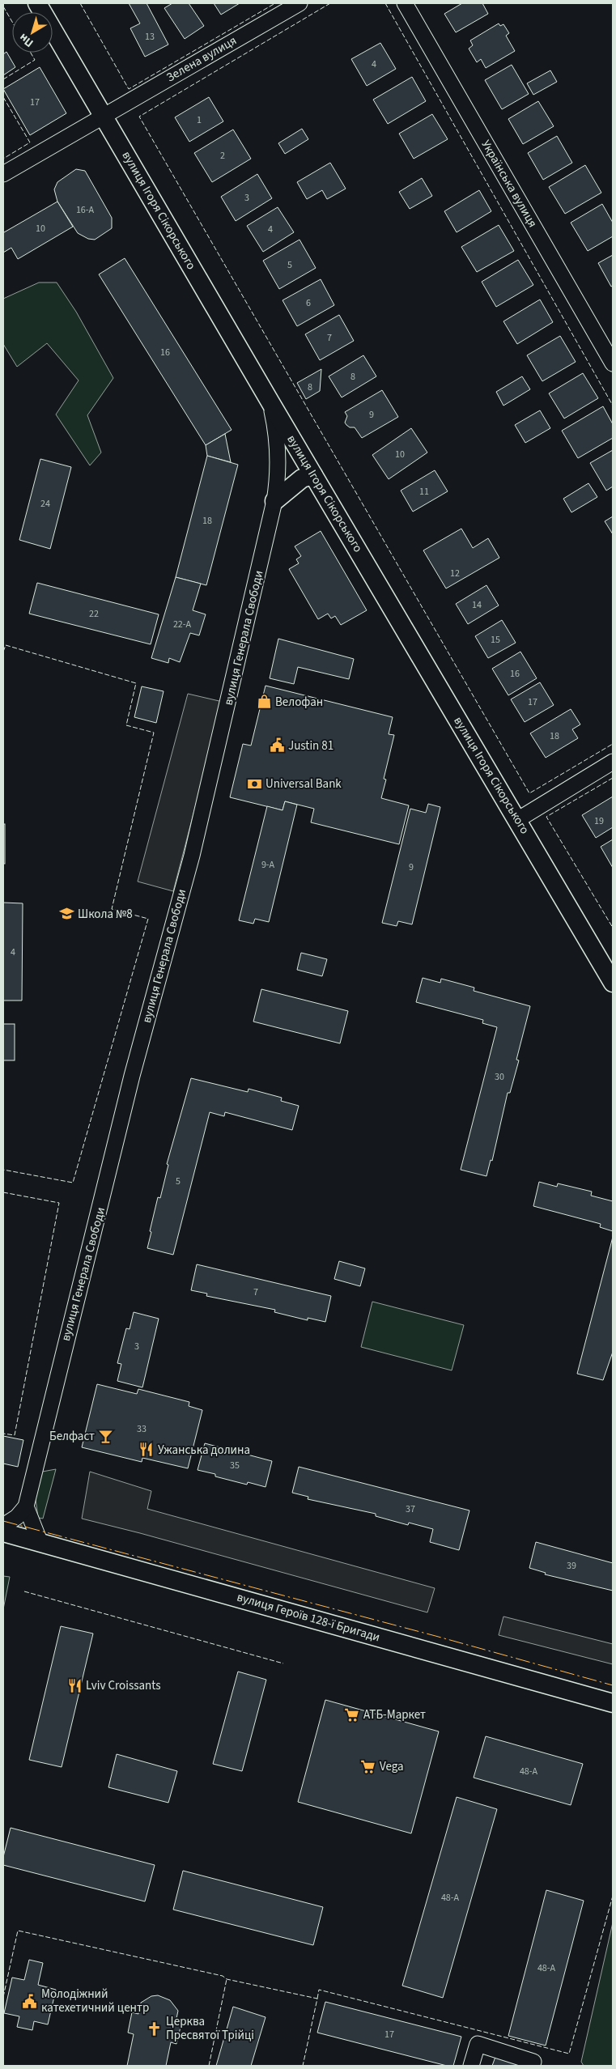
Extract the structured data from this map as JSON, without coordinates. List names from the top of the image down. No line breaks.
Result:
{"streets":{"street":["Зелена вулиця","Українська вулиця","вулиця Ігоря Сікорського","вулиця Генерала Свободи","вулиця Героїв 128-ї Бригади"]},"crossings":[["Зелена вулиця","вулиця Ігоря Сікорського"],["вулиця Ігоря Сікорського","вулиця Генерала Свободи"]],"places":{"shop":["Велофан"],"public building":["Justin 81","Молодіжний катехетичний центр"],"bank":["Universal Bank"],"school or university":["Школа №8"],"bar":["Белфаст"],"restaurant":["Ужанська долина","Lviv Croissants"],"supermarket":["АТБ-Маркет","Vega"],"church":["Церква Пресвятої Трійці"]},"house_numbers":["13","4","17","1","2","3","16-А","10","4","5","6","7","16","8","8","9","10","11","24","18","12","14","22","22-А","15","16","17","18","19","9-А","9","4","30","5","7","3","33","35","37","39","48-А","48-А","48-А","17"],"north":"bottom left"}
